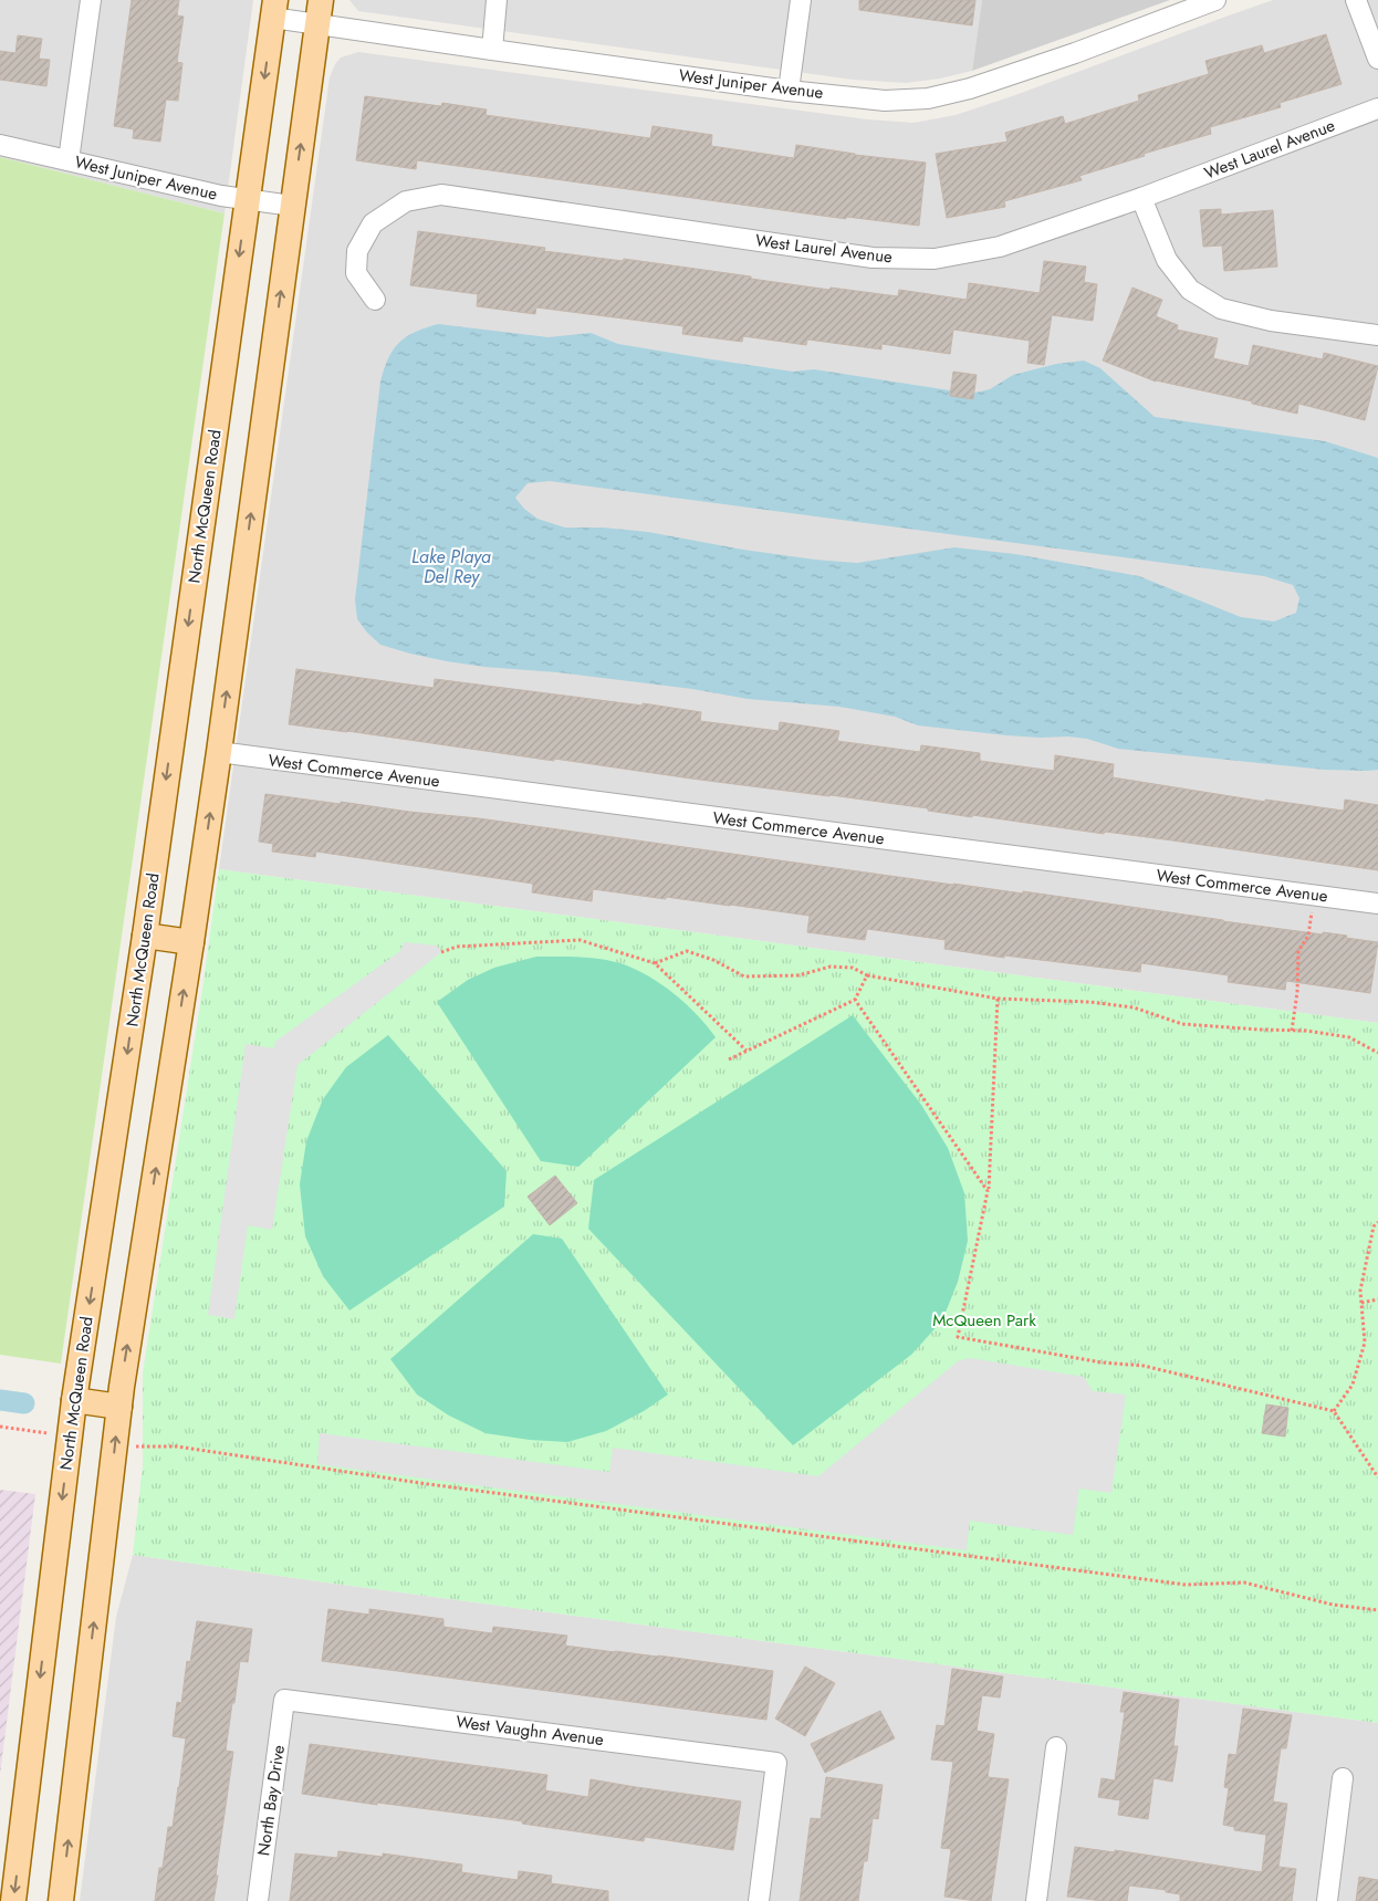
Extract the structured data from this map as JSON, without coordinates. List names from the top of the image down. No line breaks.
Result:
{"streets":{"main road":["North McQueen Road"],"street":["West Juniper Avenue","West Laurel Avenue","West Commerce Avenue","West Vaughn Avenue","North Bay Drive"]},"crossings":[["West Juniper Avenue","North McQueen Road"],["West Vaughn Avenue","North Bay Drive"]],"water":["Lake Playa Del Rey"],"parks":["McQueen Park"]}
